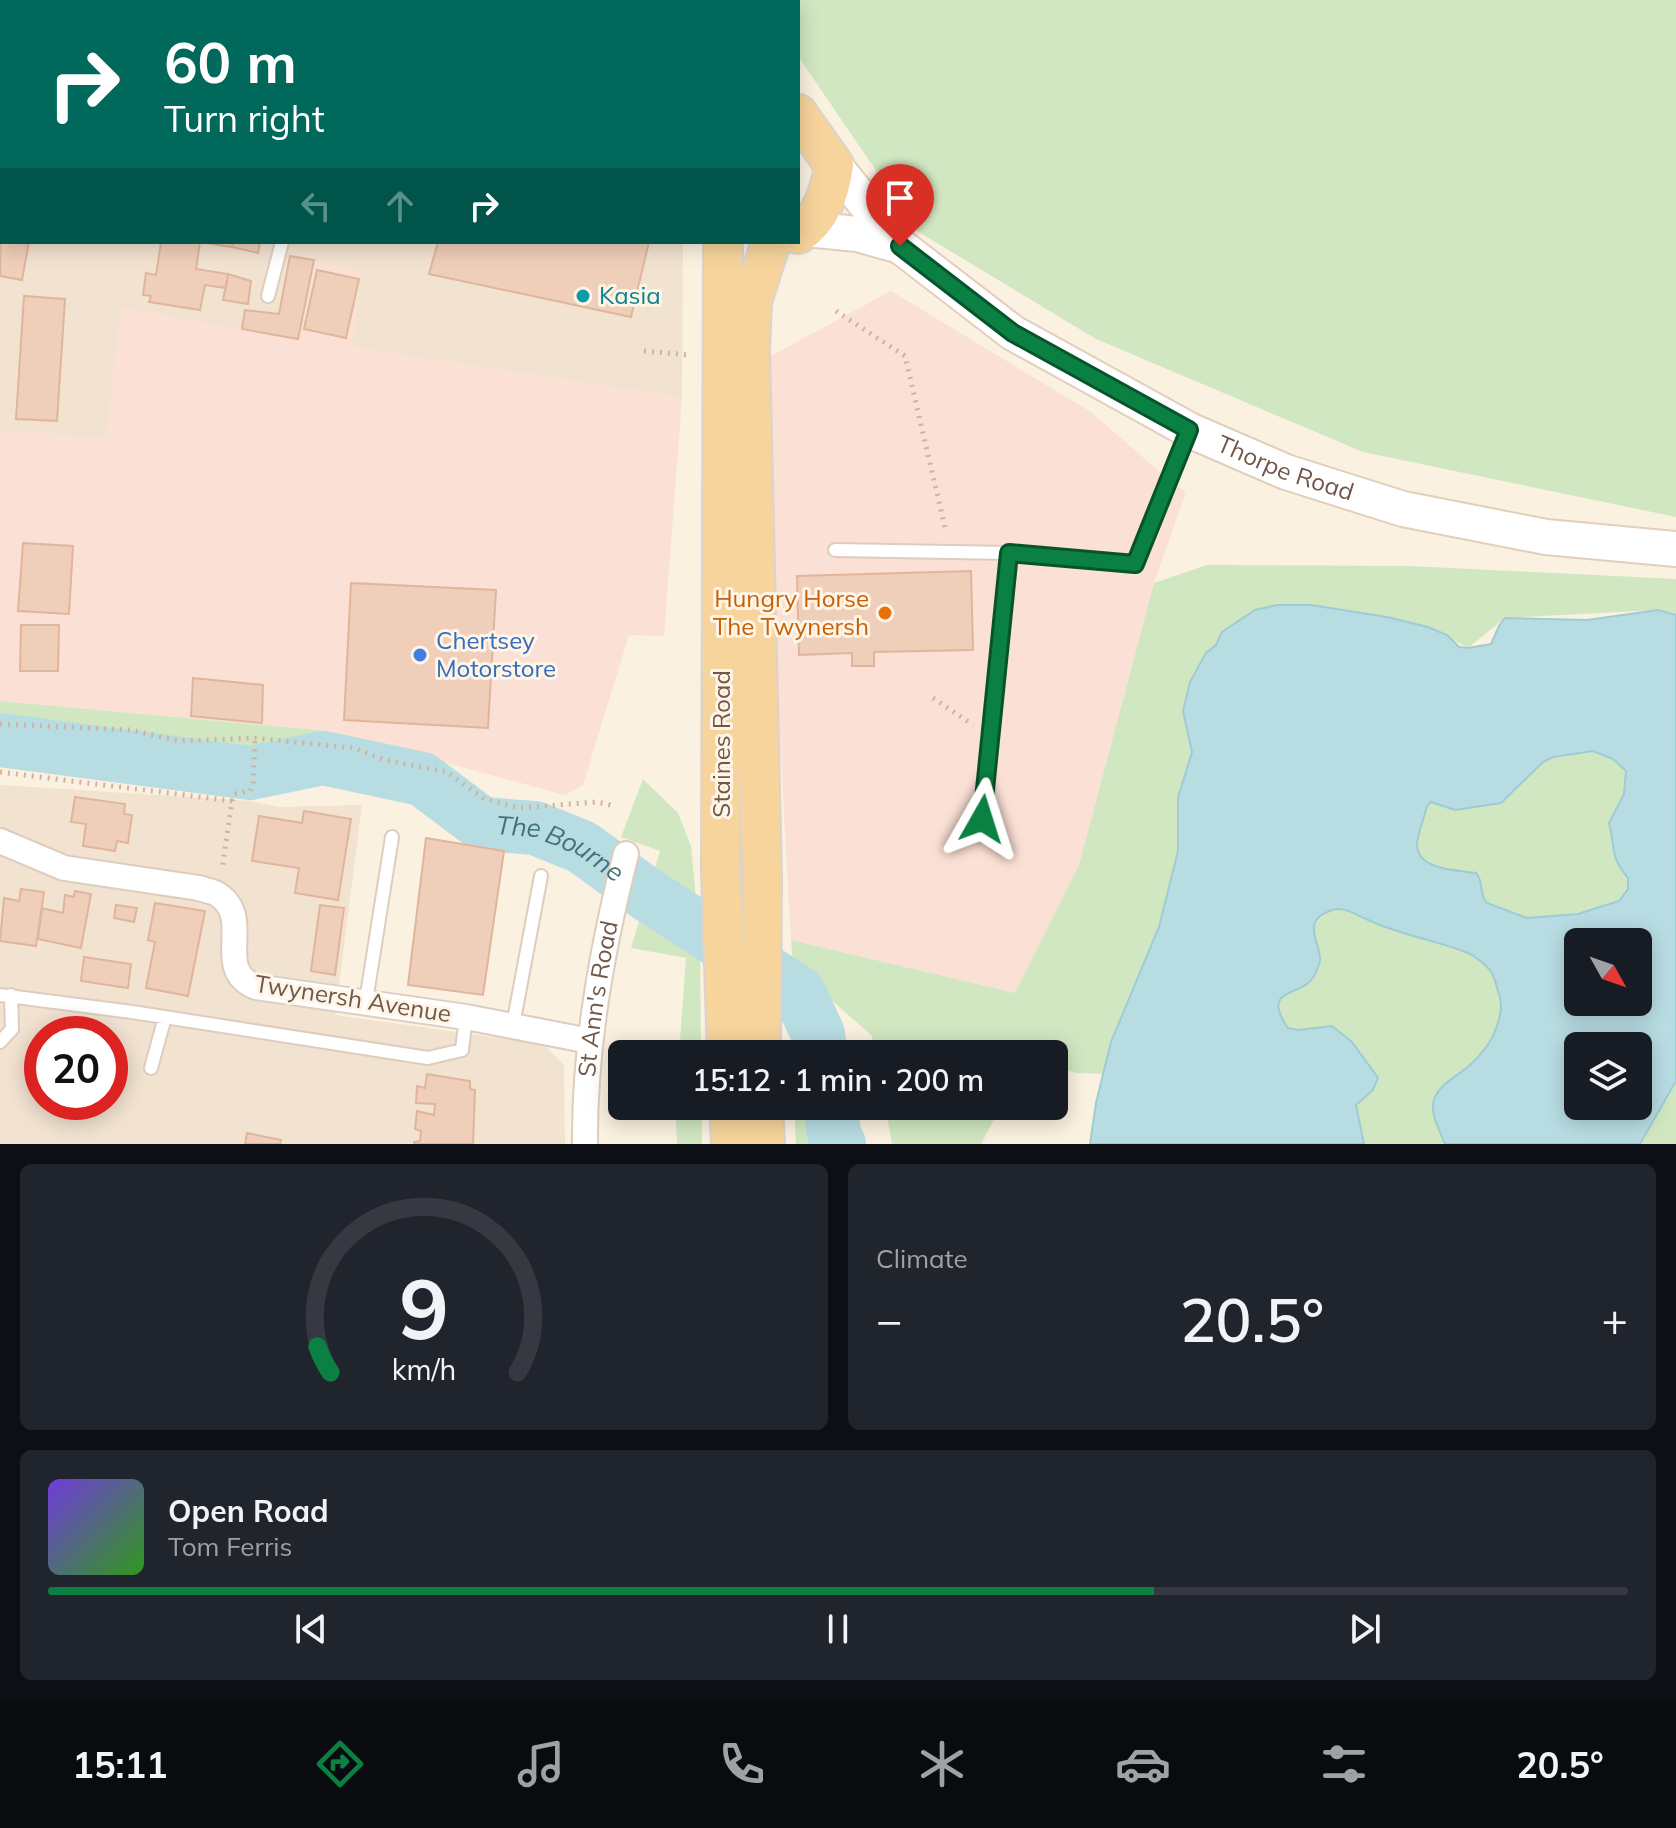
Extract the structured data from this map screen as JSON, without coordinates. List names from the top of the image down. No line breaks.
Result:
{"streets":{"main road":["Thorpe Road","Staines Road"],"street":["St Ann's Road","Twynersh Avenue"]},"crossings":[["Thorpe Road","Staines Road"],["St Ann's Road","Twynersh Avenue"]],"water":["The Bourne"],"places":["Kasia","Hungry Horse The Twynersh","Chertsey Motorstore"],"north":"bottom right","page":{"turn":["60 m","Turn right"],"limit":"20","trip":"15:12 · 1 min · 200 m","tile":"Climate","heat":["−","20.5°","+"],"song":["Open Road","Tom Ferris"],"tabs":["15:11","20.5°"],"gauge":["9","km/h"]}}
